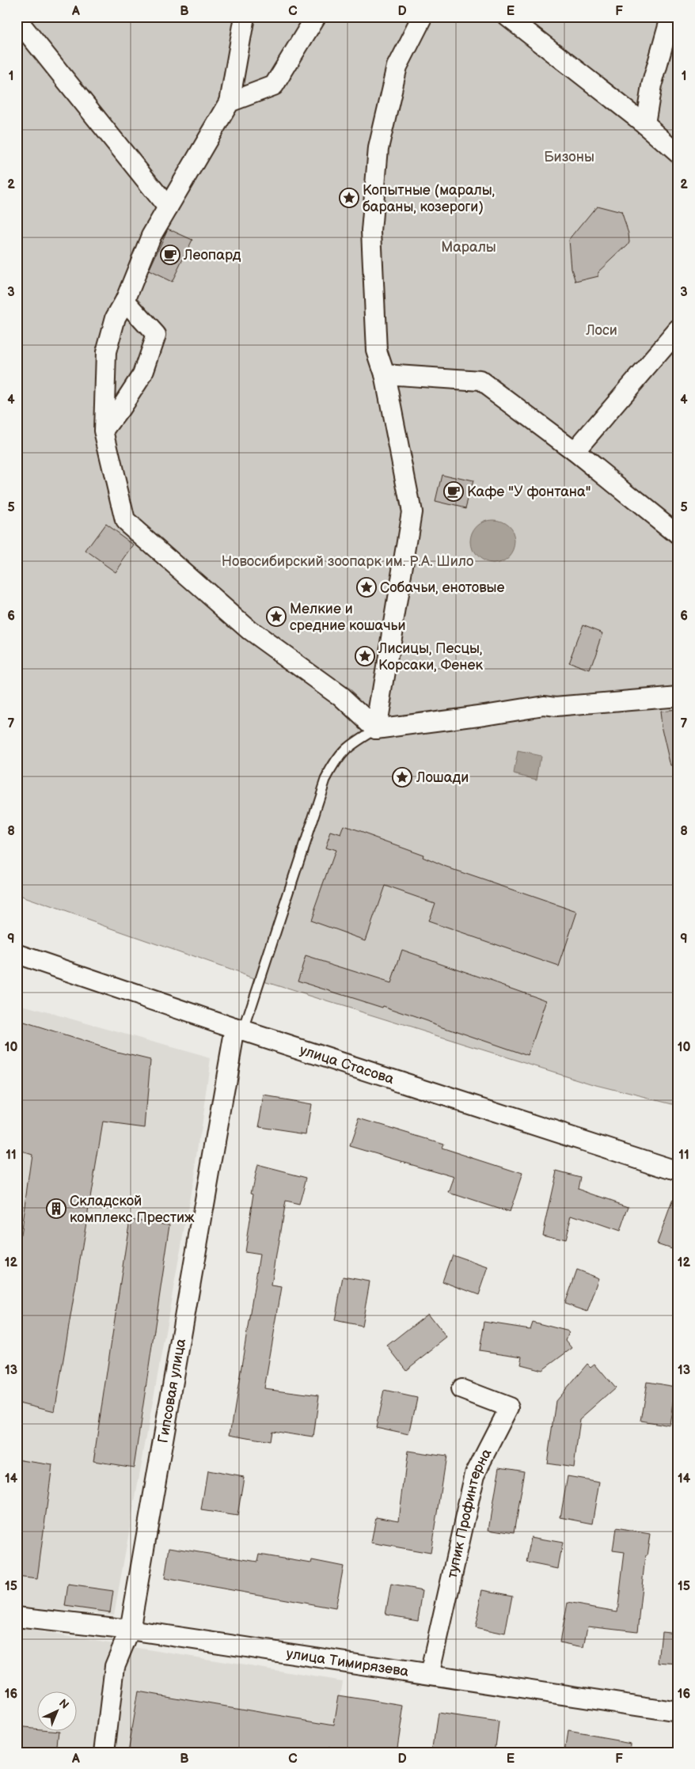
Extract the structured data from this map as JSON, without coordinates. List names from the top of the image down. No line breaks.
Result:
{"streets":{"street":["улица Стасова","Гипсовая улица","тупик Профинтерна","улица Тимирязева"]},"crossings":[["улица Стасова","Гипсовая улица"],["Гипсовая улица","улица Тимирязева"],["тупик Профинтерна","улица Тимирязева"]],"parks":["Бизоны","Маралы","Лоси","Новосибирский зоопарк им. Р.А. Шило"],"places":{"place":["Копытные (маралы, бараны, козероги)","Собачьи, енотовые","Мелкие и средние кошачьи","Лисицы, Песцы, Корсаки, Фенек","Лошади"],"cafe":["Леопард","Кафе \"У фонтана\""],"building":["Складской комплекс Престиж"]},"north":"top right","grid":{"columns":["A","B","C","D","E","F"],"rows":["1","2","3","4","5","6","7","8","9","10","11","12","13","14","15","16"]}}
